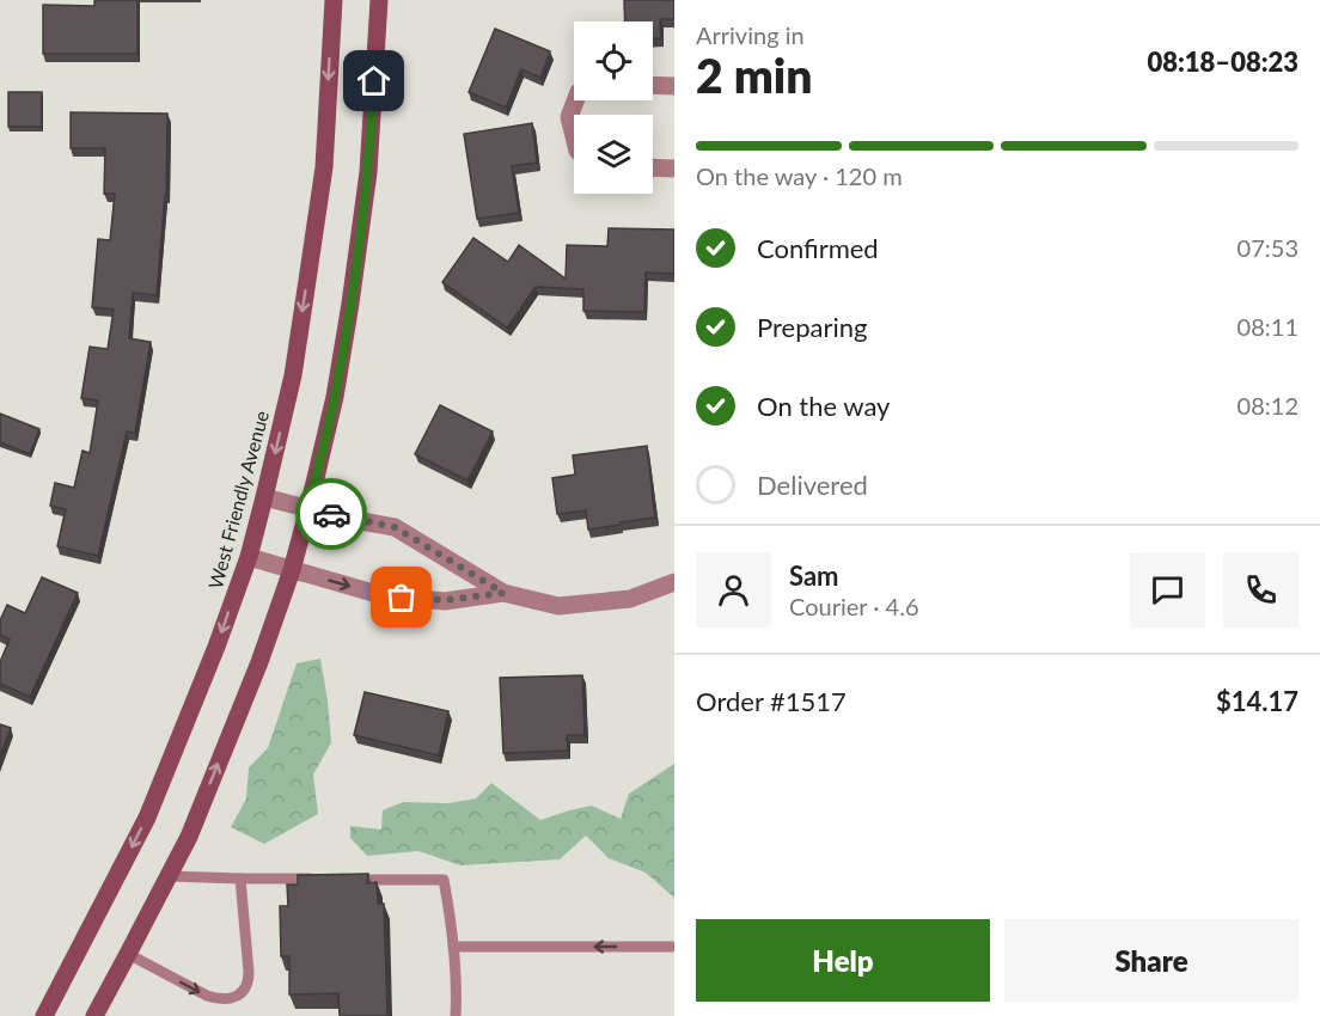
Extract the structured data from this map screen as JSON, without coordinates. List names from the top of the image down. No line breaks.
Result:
{"streets":{"main road":["West Friendly Avenue"]},"page":{"heading":["2 min","Arriving in","08:18–08:23"],"panel":["Sam","Courier · 4.6","Order #1517","$14.17"],"bar":"On the way · 120 m","list":[["Confirmed","07:53"],["Preparing","08:11"],["On the way","08:12"],"Delivered"],"buttons":["Help","Share"]}}
